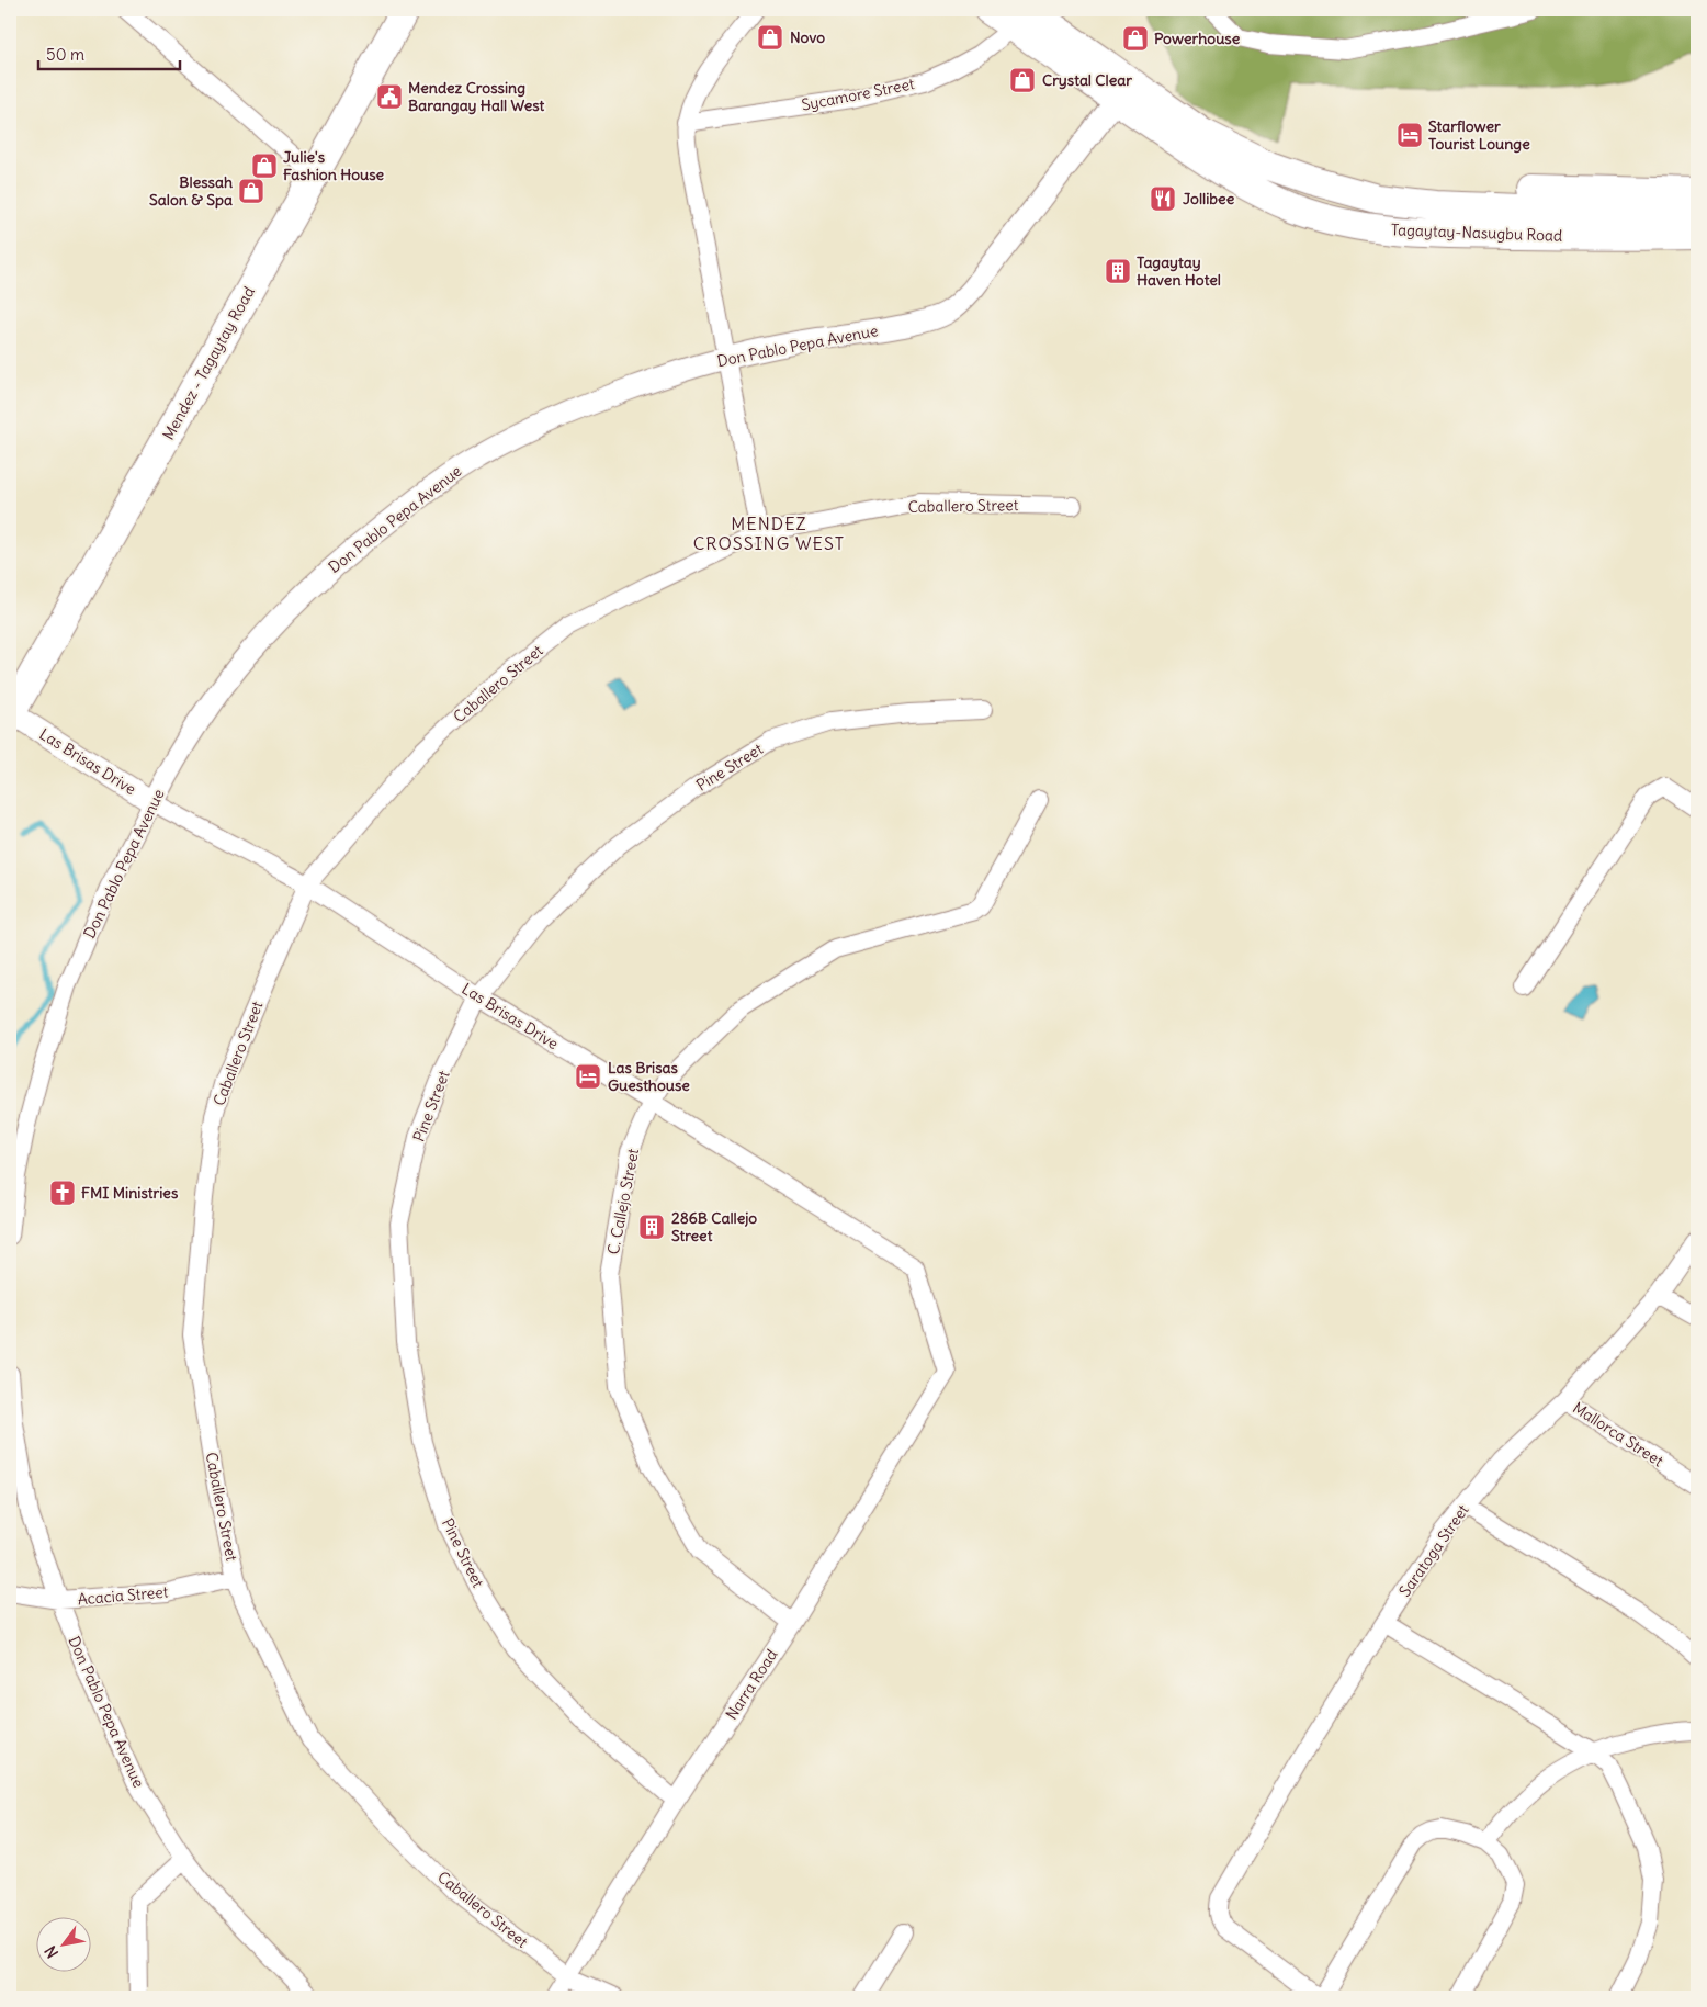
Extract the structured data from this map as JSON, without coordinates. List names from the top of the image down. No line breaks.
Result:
{"streets":{"main road":["Tagaytay-Nasugbu Road","Mendez - Tagaytay Road"],"street":["Sycamore Street","Don Pablo Pepa Avenue","Caballero Street","Las Brisas Drive","Pine Street","C. Callejo Street","Mallorca Street","Saratoga Street","Acacia Street","Narra Road"]},"crossings":[["Sycamore Street","Tagaytay-Nasugbu Road"],["Tagaytay-Nasugbu Road","Don Pablo Pepa Avenue"],["Don Pablo Pepa Avenue","Las Brisas Drive"],["Don Pablo Pepa Avenue","Acacia Street"],["Mendez - Tagaytay Road","Las Brisas Drive"],["Caballero Street","Las Brisas Drive"],["Caballero Street","Acacia Street"],["Caballero Street","Narra Road"],["Las Brisas Drive","Pine Street"],["Las Brisas Drive","C. Callejo Street"],["Las Brisas Drive","Narra Road"],["Pine Street","Narra Road"],["C. Callejo Street","Narra Road"],["Mallorca Street","Saratoga Street"]],"districts":["MENDEZ CROSSING WEST"],"places":{"shop":["Novo","Powerhouse","Crystal Clear","Julie's Fashion House","Blessah Salon & Spa"],"public building":["Mendez Crossing Barangay Hall West"],"hotel":["Starflower Tourist Lounge","Las Brisas Guesthouse"],"restaurant":["Jollibee"],"building":["Tagaytay Haven Hotel","286B Callejo Street"],"church":["FMI Ministries"]},"scale_bar":"50 m","north":"bottom left"}
